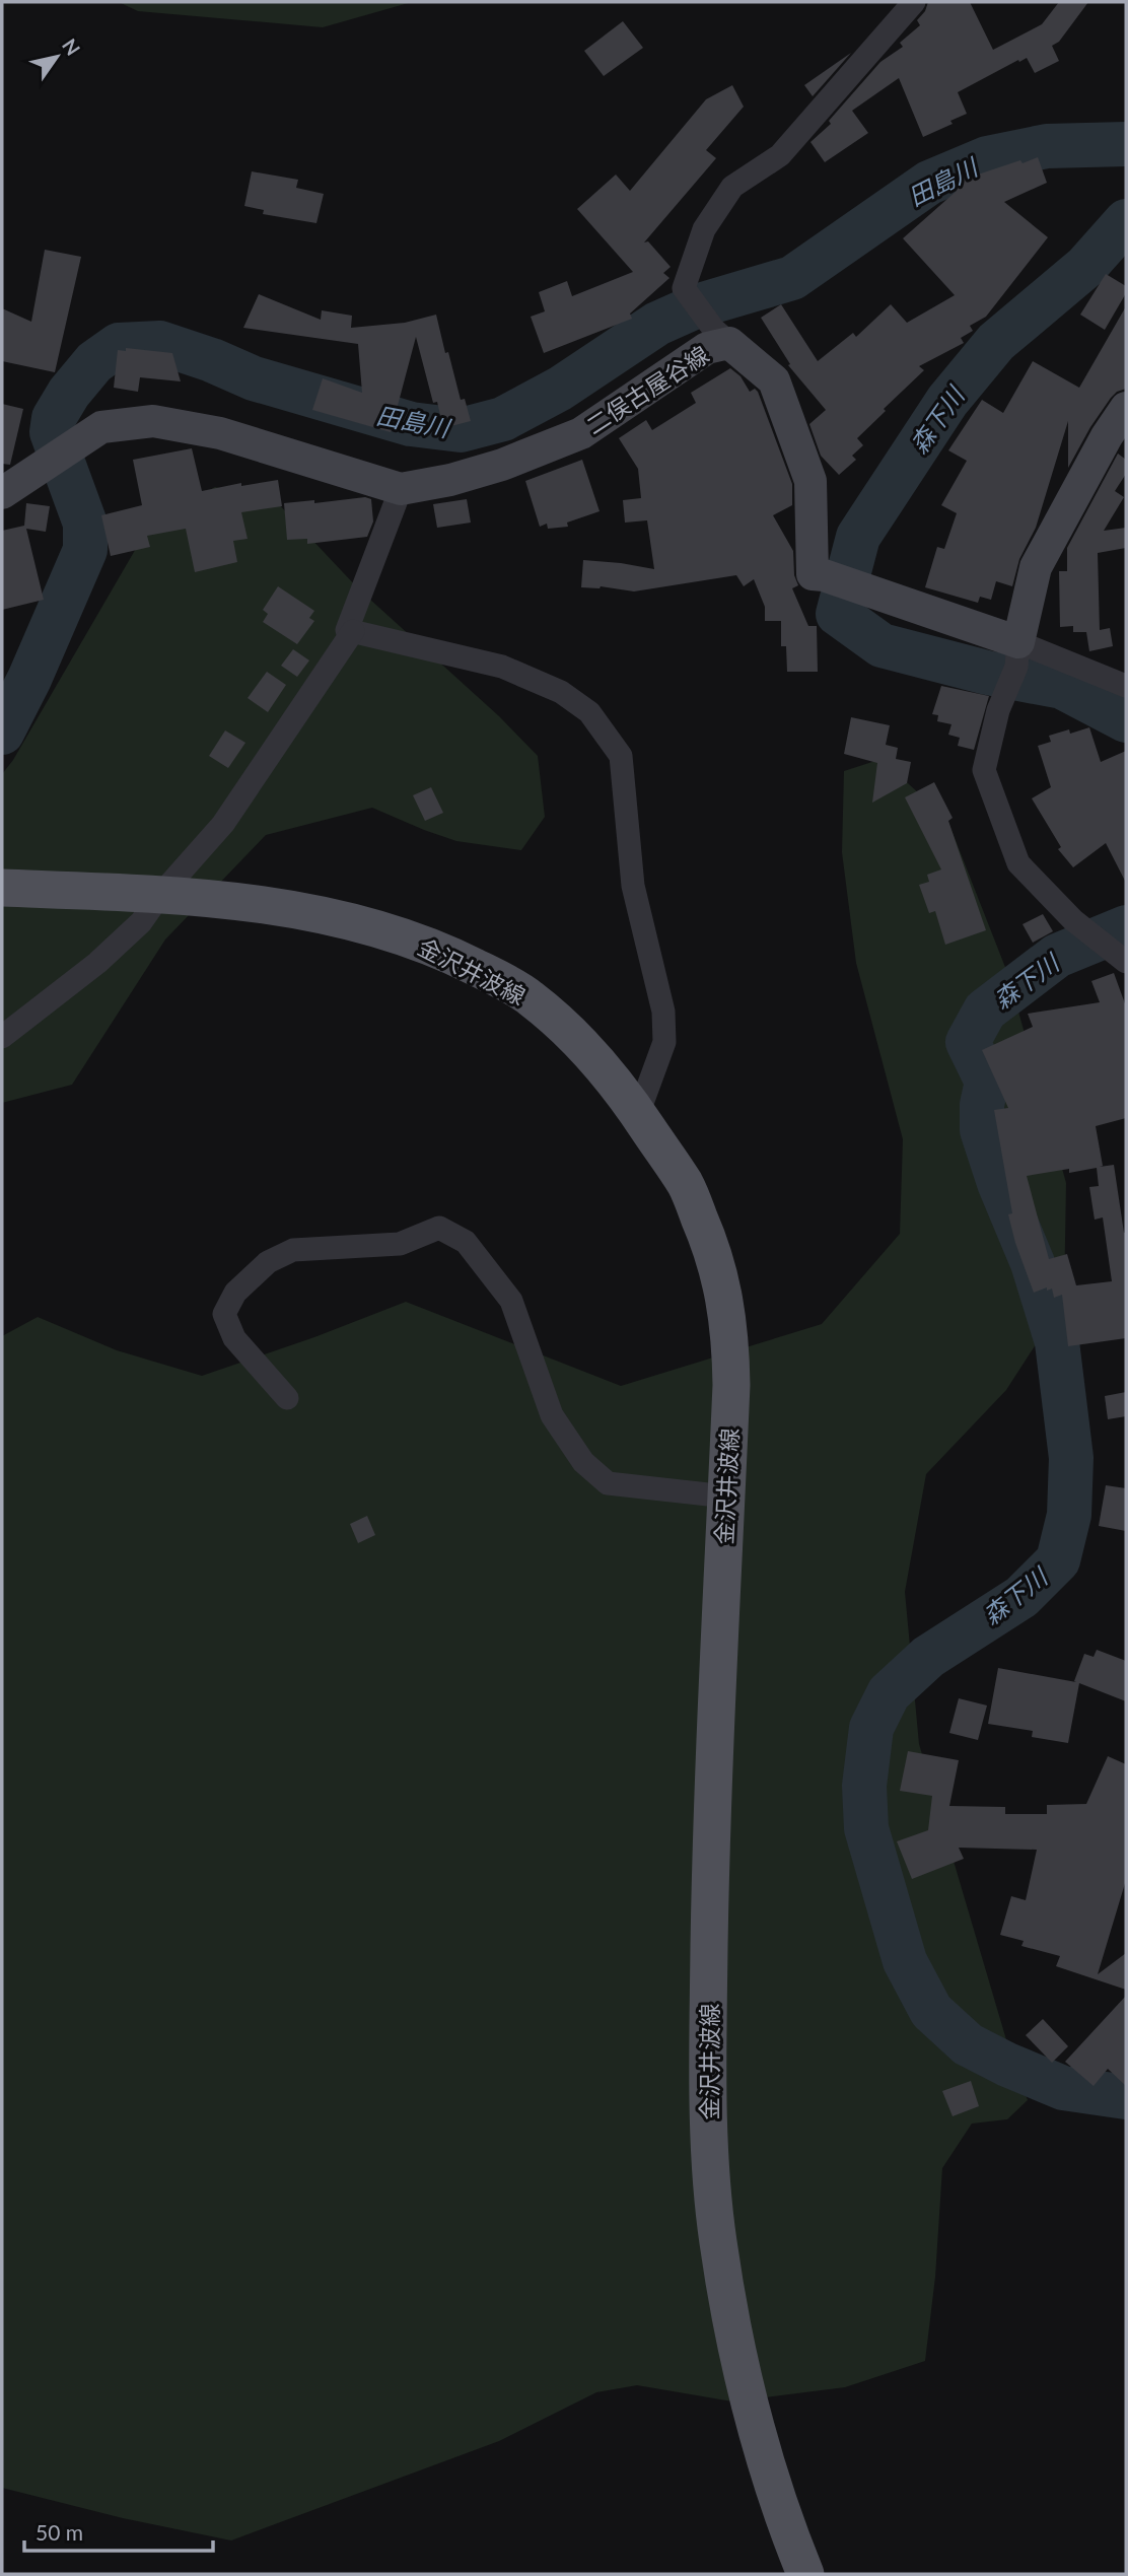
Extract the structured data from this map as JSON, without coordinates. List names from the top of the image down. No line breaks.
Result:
{"streets":{"main road":["二俣古屋谷線","金沢井波線"]},"water":["田島川","森下川"],"scale_bar":"50 m","north":"top right"}
